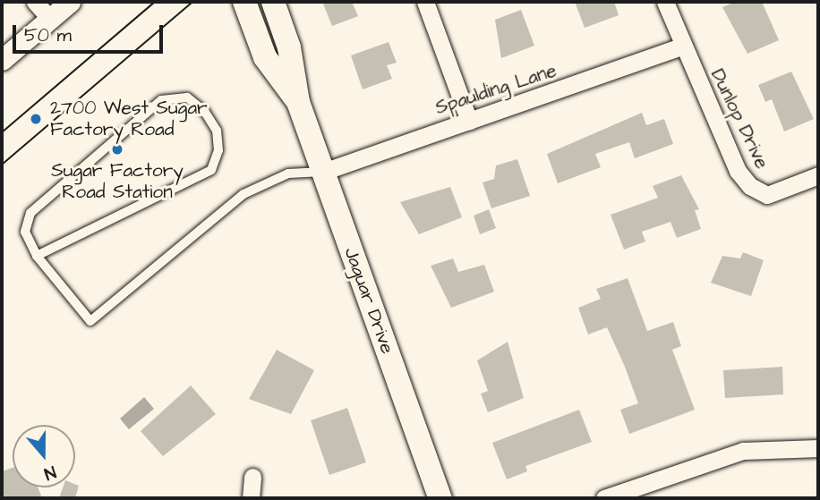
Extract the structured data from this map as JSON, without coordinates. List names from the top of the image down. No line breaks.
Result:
{"streets":{"main road":["Jaguar Drive"],"street":["Spaulding Lane","Dunlop Drive"]},"crossings":[["Spaulding Lane","Dunlop Drive"],["Spaulding Lane","Jaguar Drive"]],"places":["2700 West Sugar Factory Road","Sugar Factory Road Station"],"scale_bar":"50 m","north":"bottom"}
